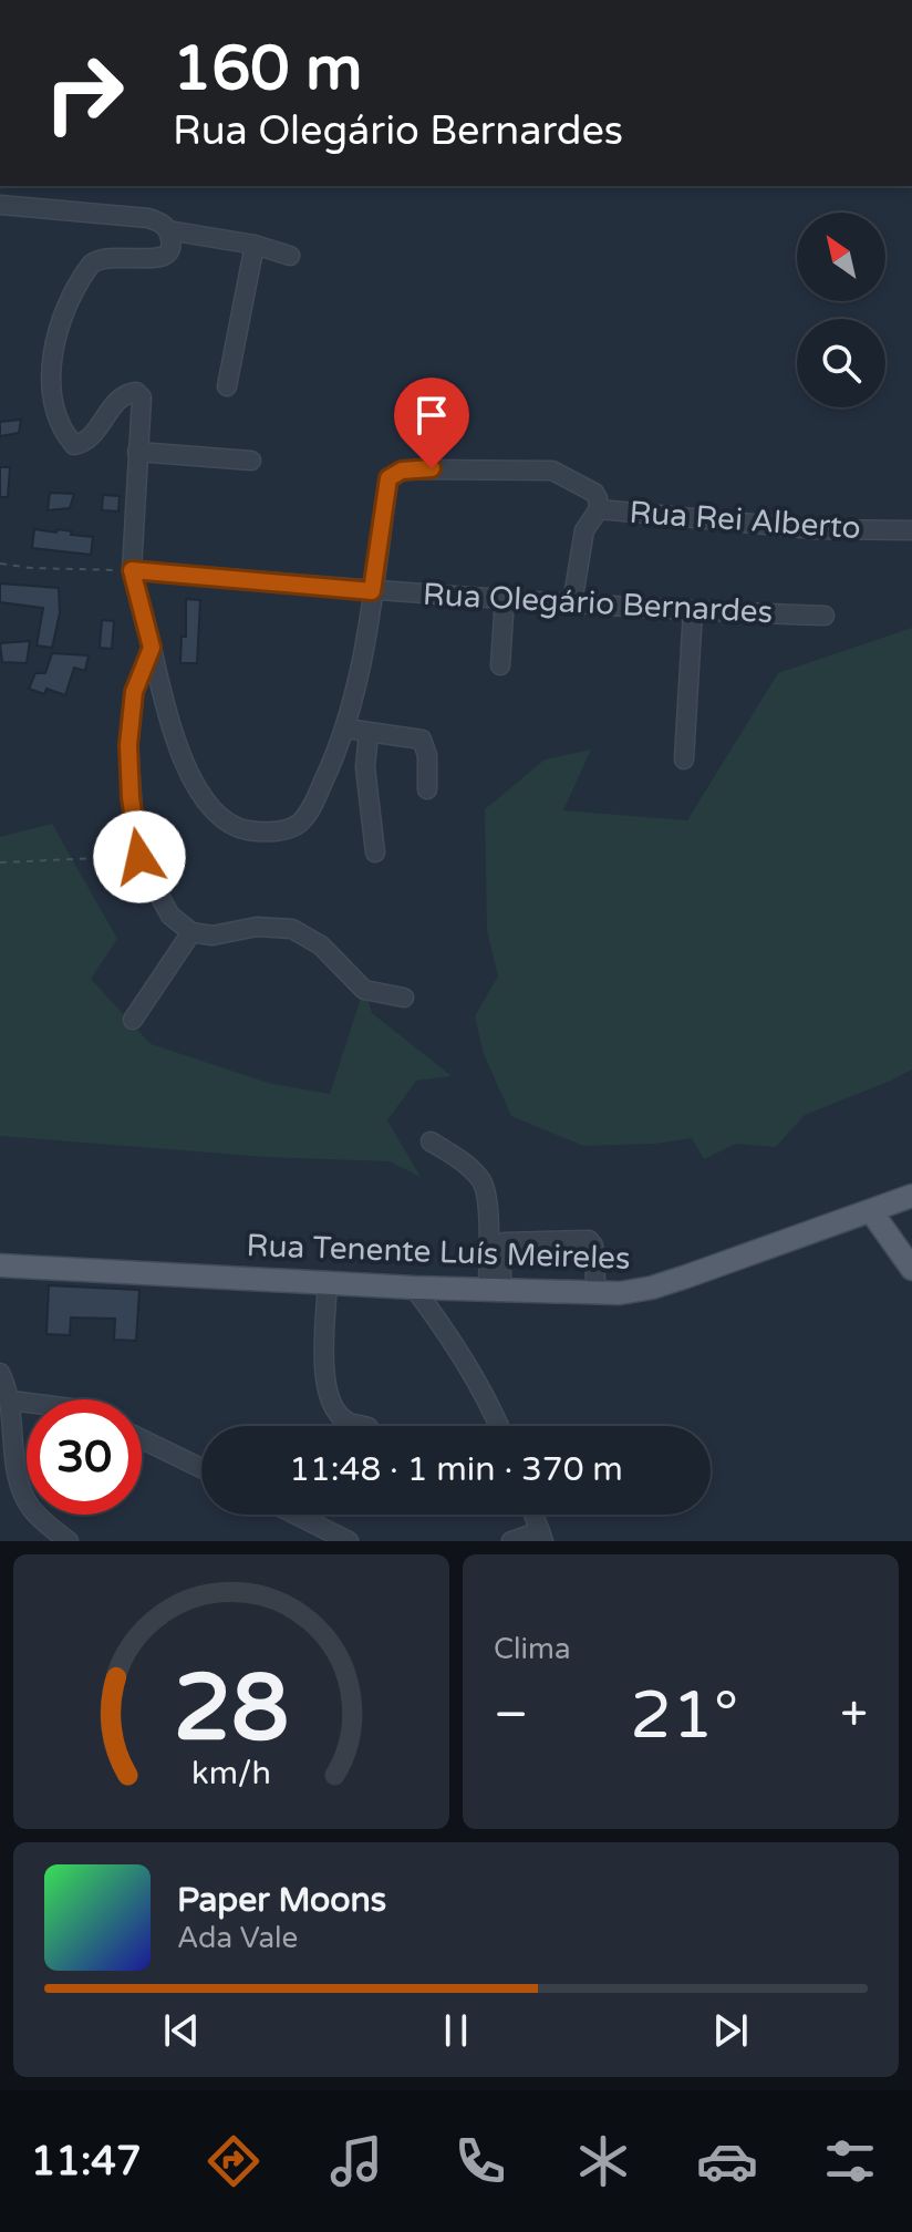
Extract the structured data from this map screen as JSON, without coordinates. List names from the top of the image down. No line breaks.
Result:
{"streets":{"main road":["Rua Tenente Luís Meireles"],"street":["Rua Rei Alberto","Rua Olegário Bernardes"]},"crossings":[["Rua Rei Alberto","Rua Olegário Bernardes"]],"north":"top left","page":{"turn":["160 m","Rua Olegário Bernardes"],"limit":"30","trip":"11:48 · 1 min · 370 m","tile":"Clima","heat":["−","21°","+"],"song":["Paper Moons","Ada Vale"],"tabs":"11:47","gauge":["28","km/h"]}}
